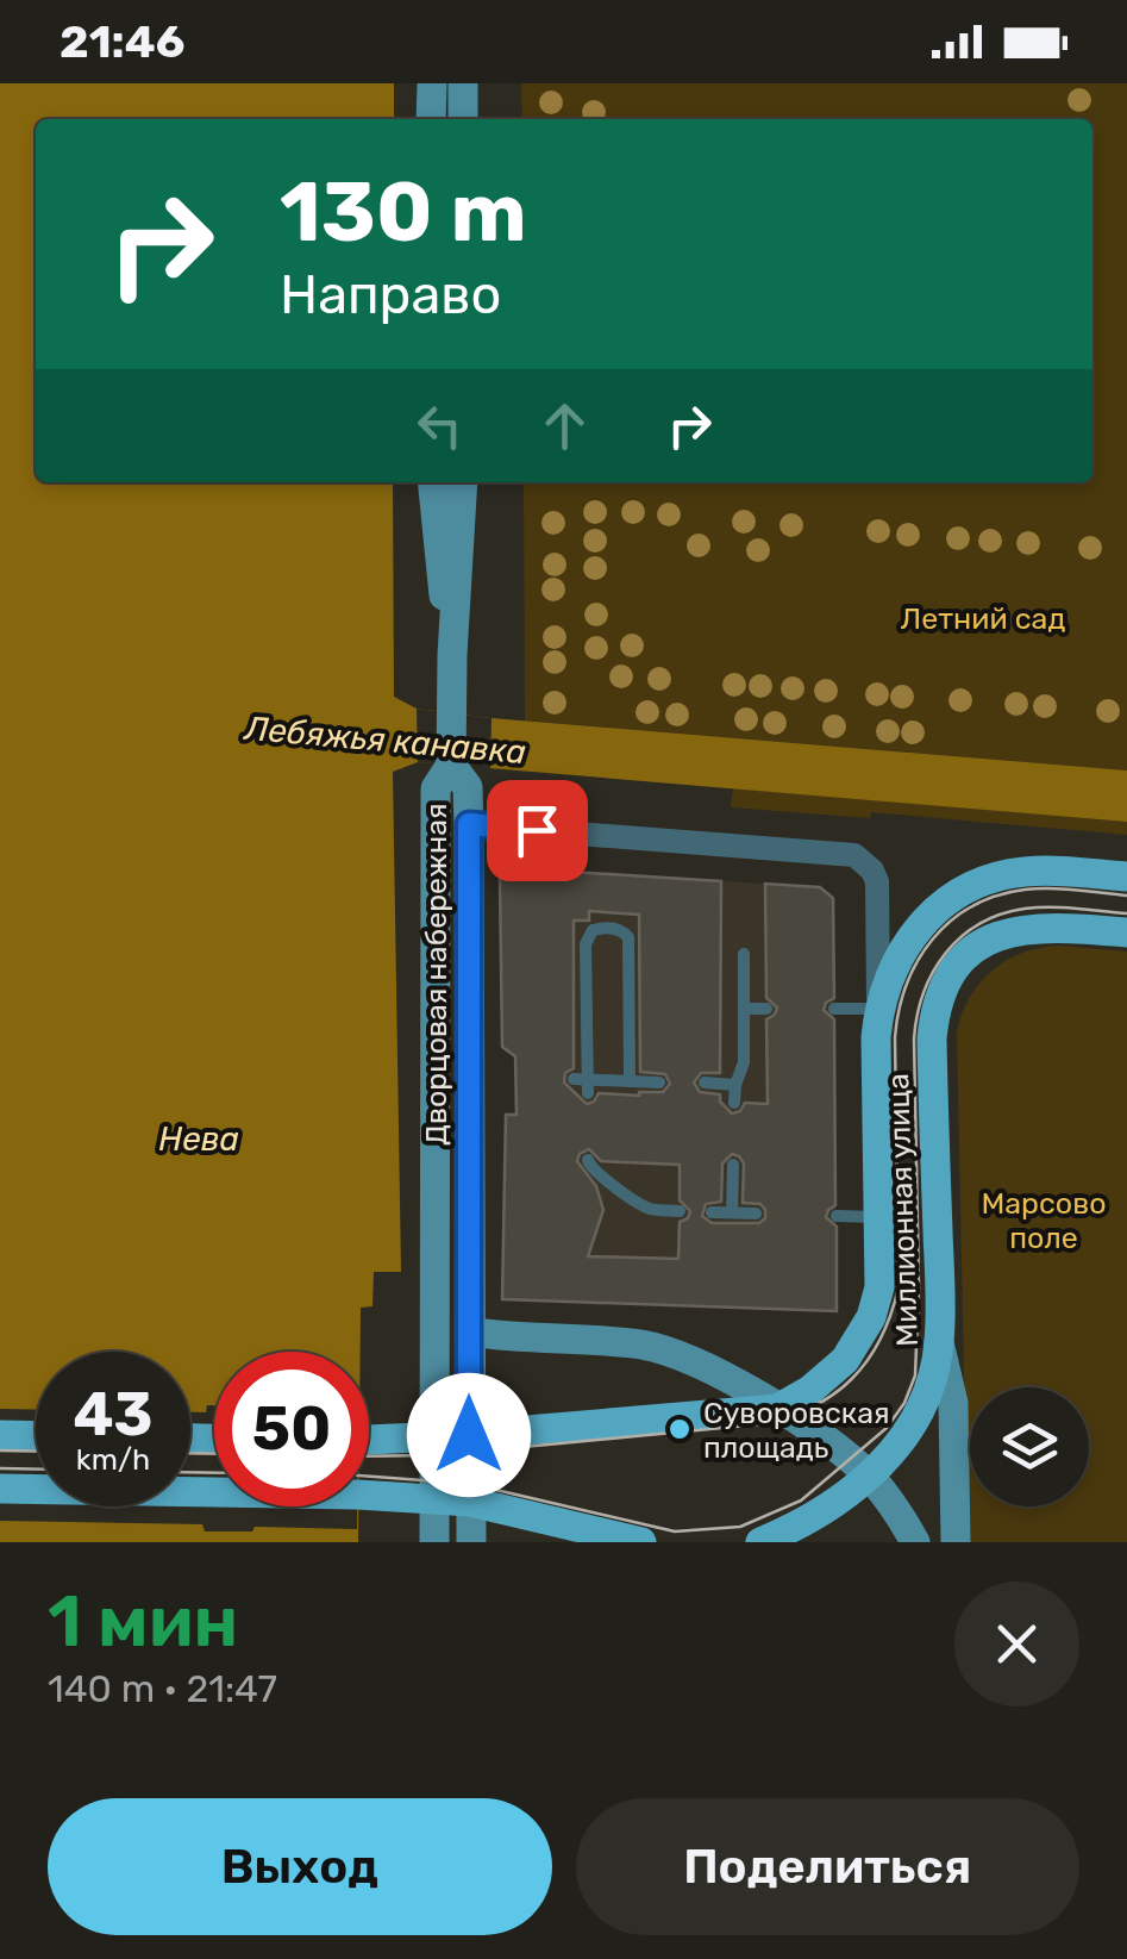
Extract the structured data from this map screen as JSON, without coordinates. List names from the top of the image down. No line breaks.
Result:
{"streets":{"main road":["Дворцовая набережная","Миллионная улица"]},"crossings":[["Дворцовая набережная","Миллионная улица"]],"water":["Лебяжья канавка","Нева"],"parks":["Летний сад","Марсово поле"],"places":["Суворовская площадь"],"page":{"status":"21:46","turn":["130 m","Направо"],"speed":"43 km/h","limit":"50","heading":["1 мин","140 m · 21:47"],"buttons":["Выход","Поделиться"]}}
